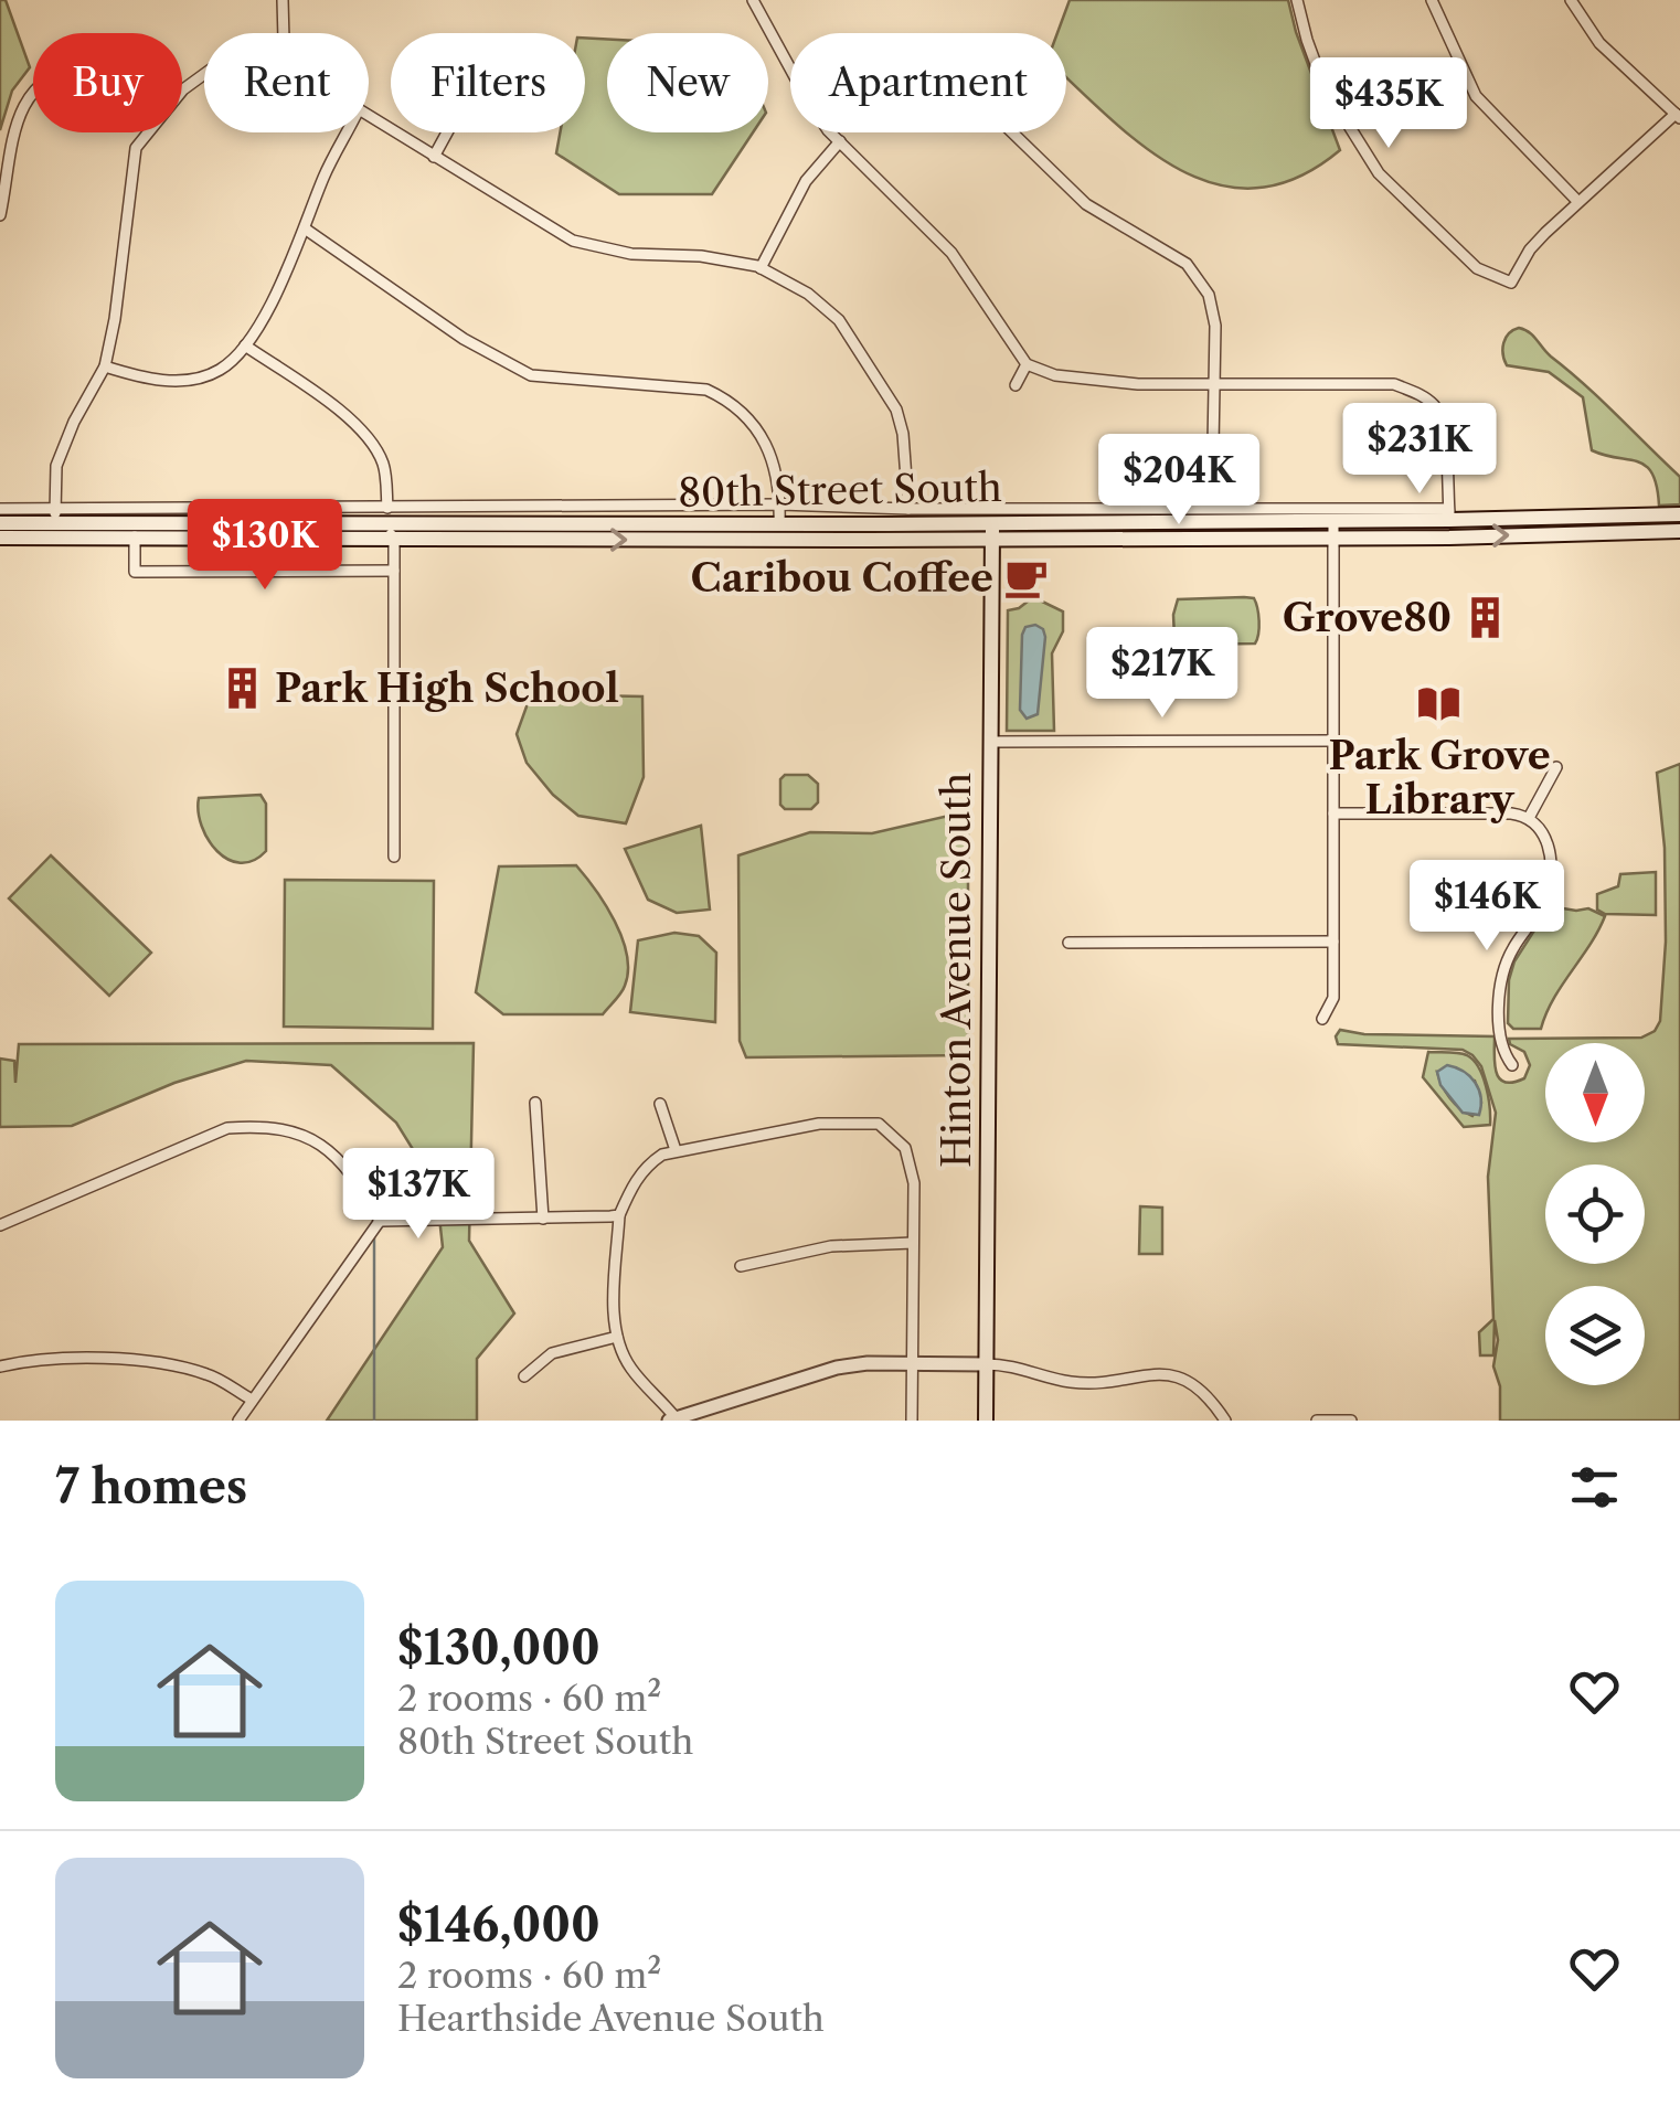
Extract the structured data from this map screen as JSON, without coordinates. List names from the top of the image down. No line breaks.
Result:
{"streets":{"main road":["80th Street South","Hinton Avenue South"]},"crossings":[["80th Street South","Hinton Avenue South"]],"places":{"cafe":["Caribou Coffee"],"building":["Grove80","Park High School"],"library":["Park Grove Library"]},"north":"bottom","page":{"chip":["Buy","Rent","Filters","New","Apartment"],"price":["$435K","$231K","$204K","$130K","$217K","$146K","$137K"],"heading":"7 homes","list":[{"name":"$130,000","note":"2 rooms · 60 m² · 80th Street South"},{"name":"$146,000","note":"2 rooms · 60 m² · Hearthside Avenue South"}]}}
